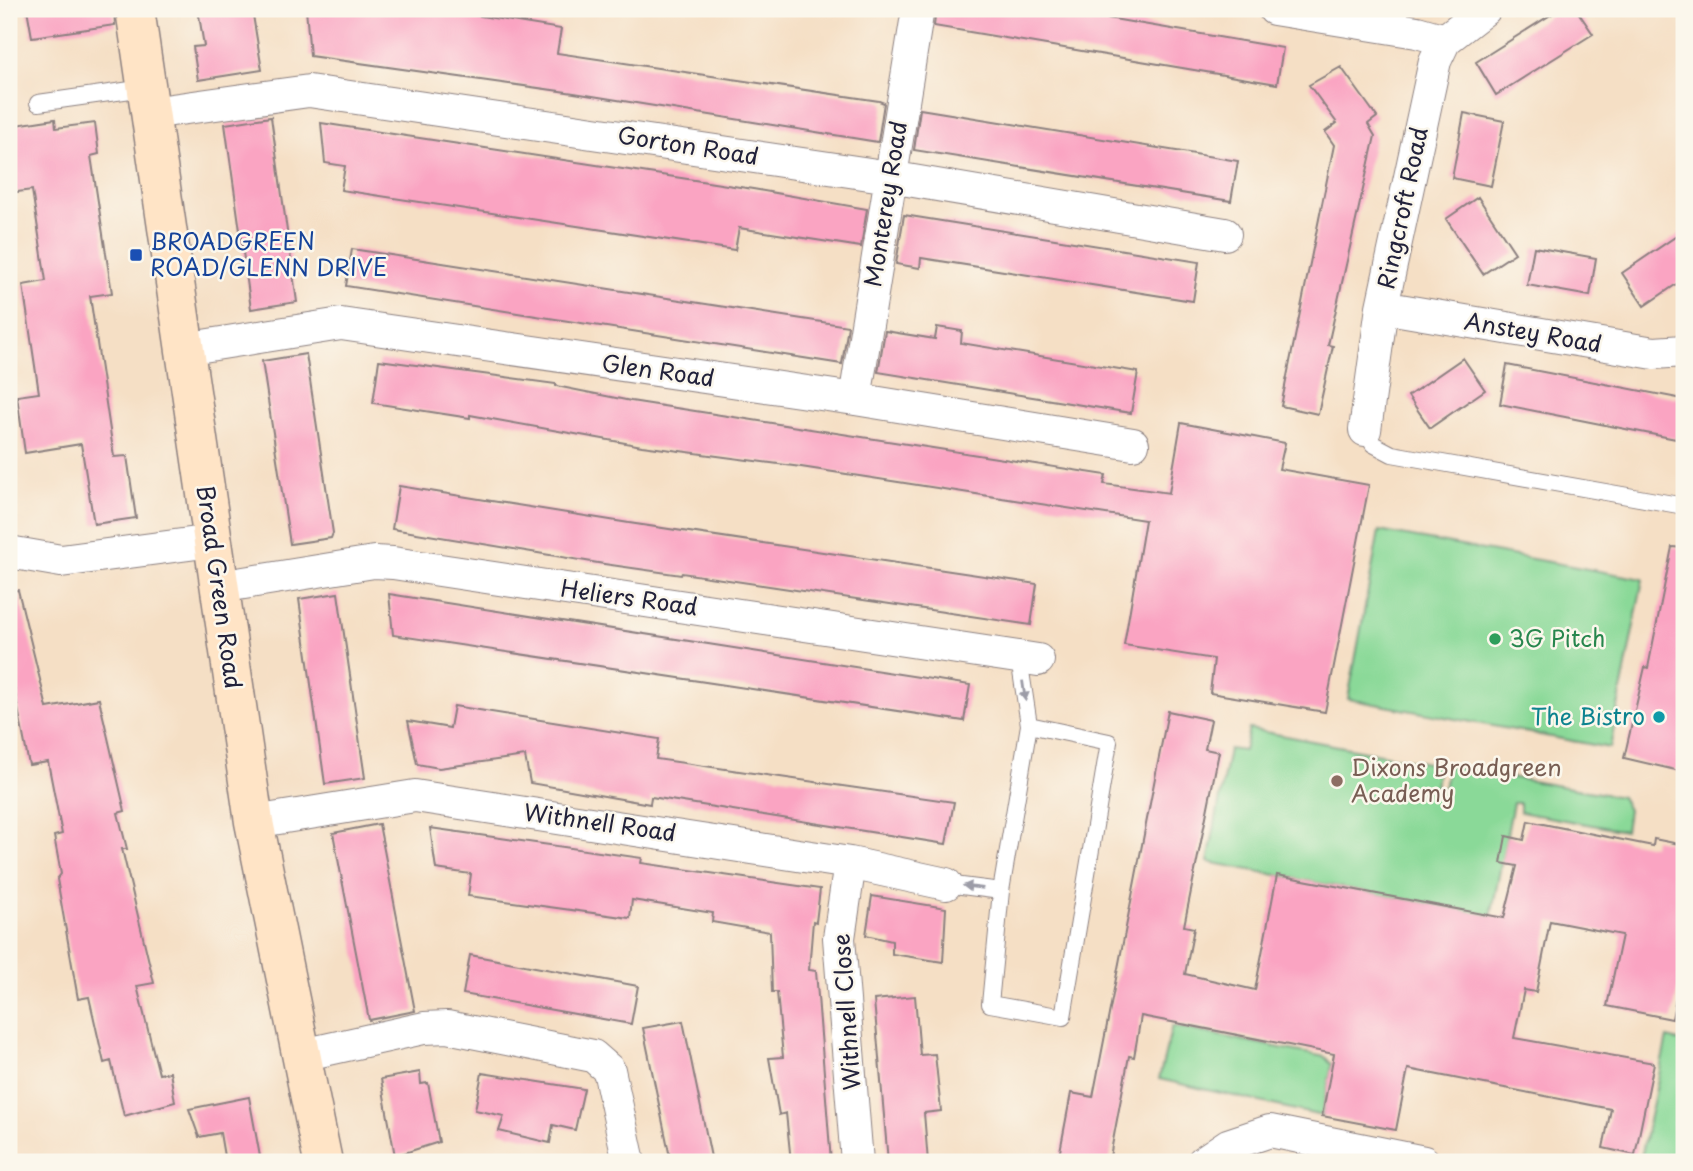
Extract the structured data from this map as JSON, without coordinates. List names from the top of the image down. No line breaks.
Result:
{"streets":{"main road":["Broad Green Road"],"street":["Gorton Road","Monterey Road","Ringcroft Road","Anstey Road","Glen Road","Heliers Road","Withnell Road","Withnell Close"]},"crossings":[["Gorton Road","Monterey Road"],["Gorton Road","Broad Green Road"],["Monterey Road","Glen Road"],["Ringcroft Road","Anstey Road"],["Glen Road","Broad Green Road"],["Broad Green Road","Heliers Road"],["Broad Green Road","Withnell Road"],["Withnell Road","Withnell Close"]],"places":{"transit":["BROADGREEN ROAD/GLENN DRIVE"],"other":["3G Pitch","The Bistro","Dixons Broadgreen Academy"]}}
